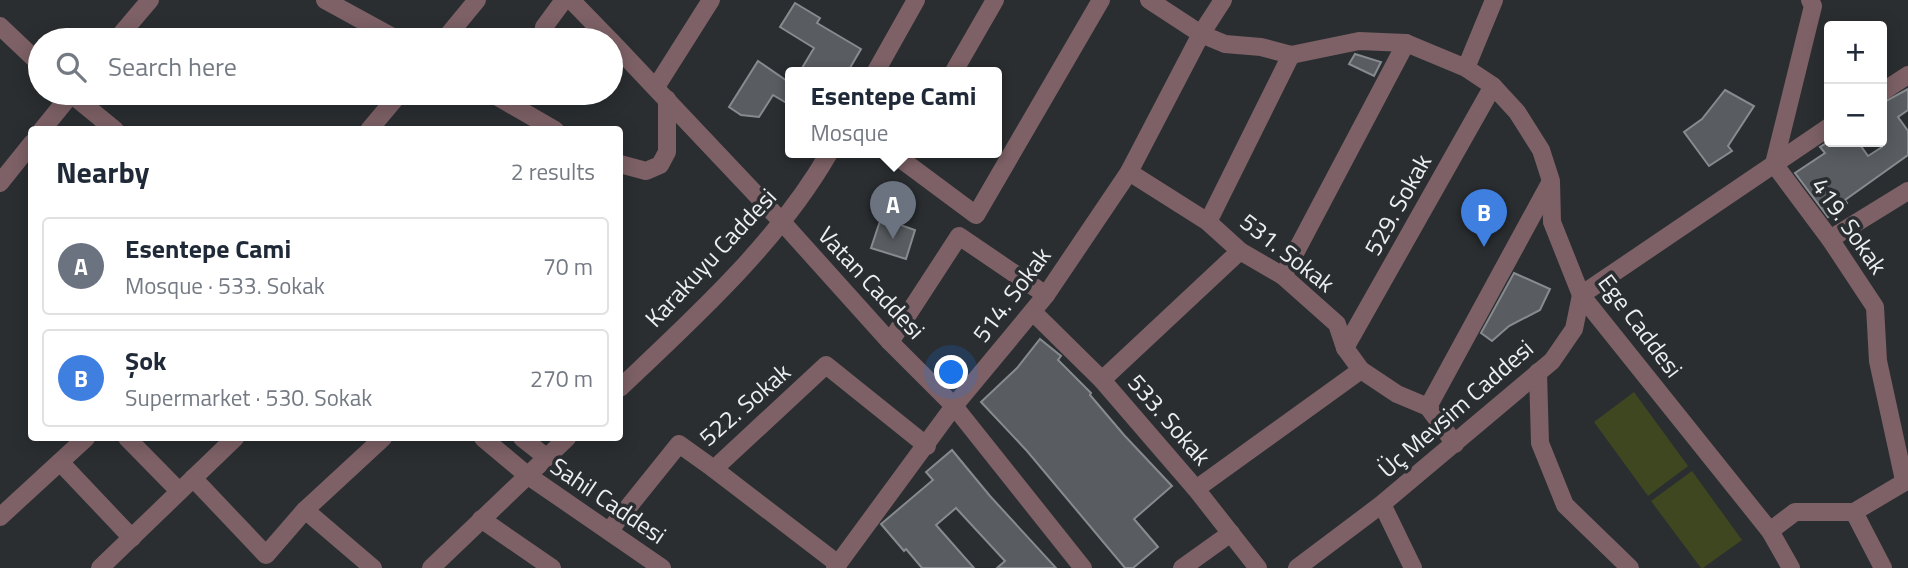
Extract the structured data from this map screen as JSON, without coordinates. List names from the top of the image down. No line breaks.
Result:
{"streets":{"street":["529. Sokak","419. Sokak","531. Sokak","Karakuyu Caddesi","Vatan Caddesi","514. Sokak","Ege Caddesi","522. Sokak","Üç Mevsim Caddesi","533. Sokak","Sahil Caddesi"]},"crossings":[["529. Sokak","531. Sokak"],["529. Sokak","Ege Caddesi"],["531. Sokak","514. Sokak"],["531. Sokak","Üç Mevsim Caddesi"],["Karakuyu Caddesi","Vatan Caddesi"],["Vatan Caddesi","514. Sokak"],["514. Sokak","Ege Caddesi"],["514. Sokak","522. Sokak"],["514. Sokak","533. Sokak"],["Ege Caddesi","Üç Mevsim Caddesi"],["522. Sokak","Sahil Caddesi"]],"page":{"map_buttons":["+","−"],"search":"Search here","popup":["Esentepe Cami","Mosque"],"heading":["Nearby","2 results"],"pins":["A","B"],"list":[{"mark":"A","name":"Esentepe Cami","note":"Mosque · 533. Sokak","value":"70 m"},{"mark":"B","name":"Şok","note":"Supermarket · 530. Sokak","value":"270 m"}]}}
